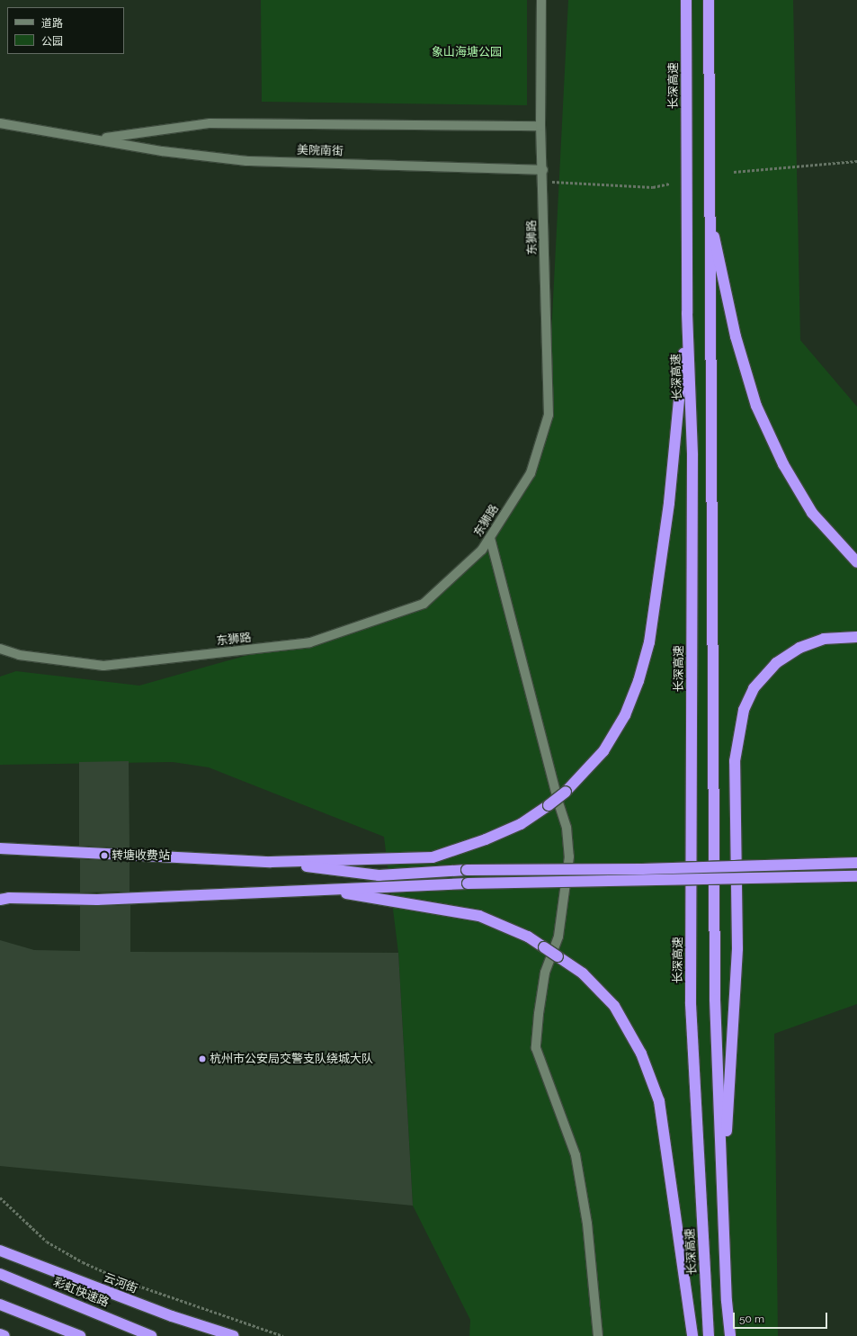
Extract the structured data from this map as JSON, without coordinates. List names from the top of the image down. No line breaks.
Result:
{"streets":{"highway":["长深高速","云河街","彩虹快速路"],"street":["美院南街","东狮路"]},"crossings":[["美院南街","东狮路"]],"parks":["象山海塘公园"],"places":["转塘收费站","杭州市公安局交警支队绕城大队"],"legend":["道路","公园"],"scale_bar":"50 m"}
